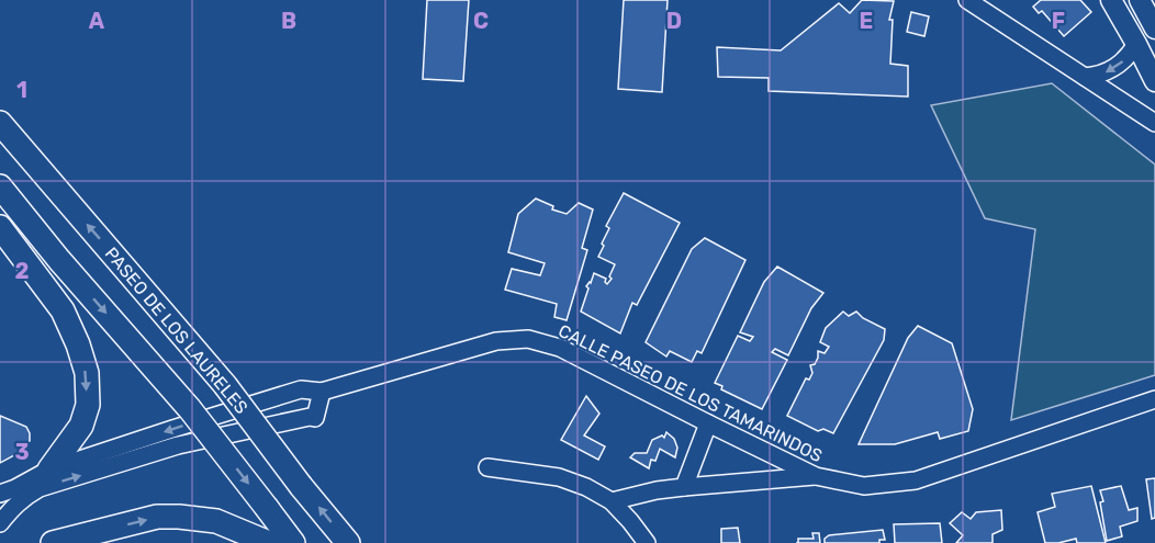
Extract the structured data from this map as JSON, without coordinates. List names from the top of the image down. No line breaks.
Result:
{"streets":{"main road":["PASEO DE LOS LAURELES"],"street":["CALLE PASEO DE LOS TAMARINDOS"]},"grid":{"columns":["A","B","C","D","E","F"],"rows":["1","2","3"]}}
